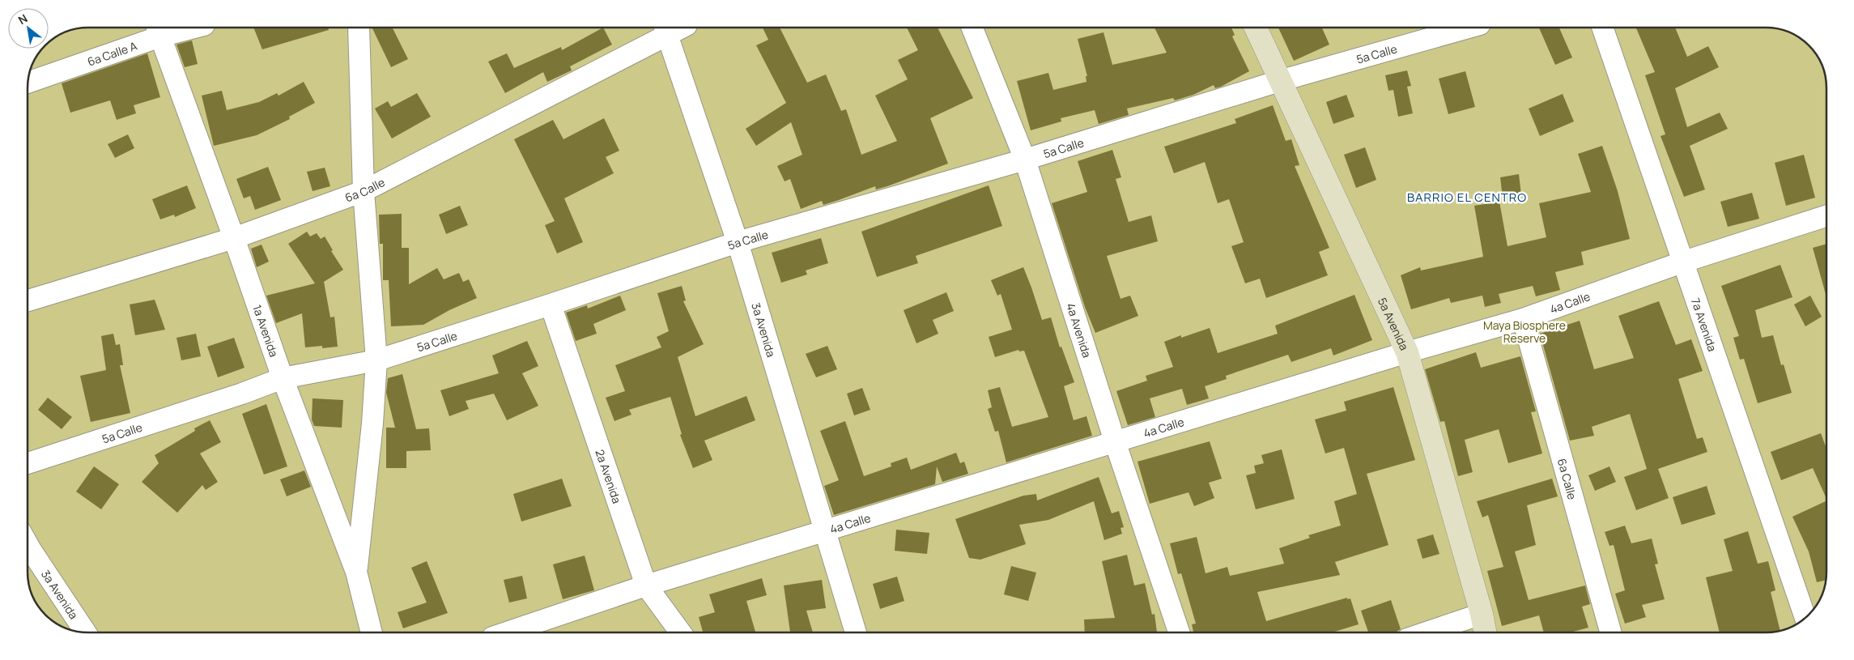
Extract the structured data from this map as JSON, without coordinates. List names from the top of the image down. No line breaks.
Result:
{"streets":{"street":["6a Calle A","5a Calle","6a Calle","4a Calle","5a Avenida","7a Avenida","1a Avenida","3a Avenida","4a Avenida","2a Avenida"]},"crossings":[["6a Calle A","1a Avenida"],["5a Calle","5a Avenida"],["5a Calle","1a Avenida"],["5a Calle","3a Avenida"],["5a Calle","4a Avenida"],["5a Calle","2a Avenida"],["6a Calle","4a Calle"],["6a Calle","1a Avenida"],["6a Calle","3a Avenida"],["4a Calle","5a Avenida"],["4a Calle","7a Avenida"],["4a Calle","3a Avenida"],["4a Calle","4a Avenida"],["4a Calle","2a Avenida"]],"districts":["BARRIO EL CENTRO"],"parks":["Maya Biosphere Reserve"],"north":"top left"}
